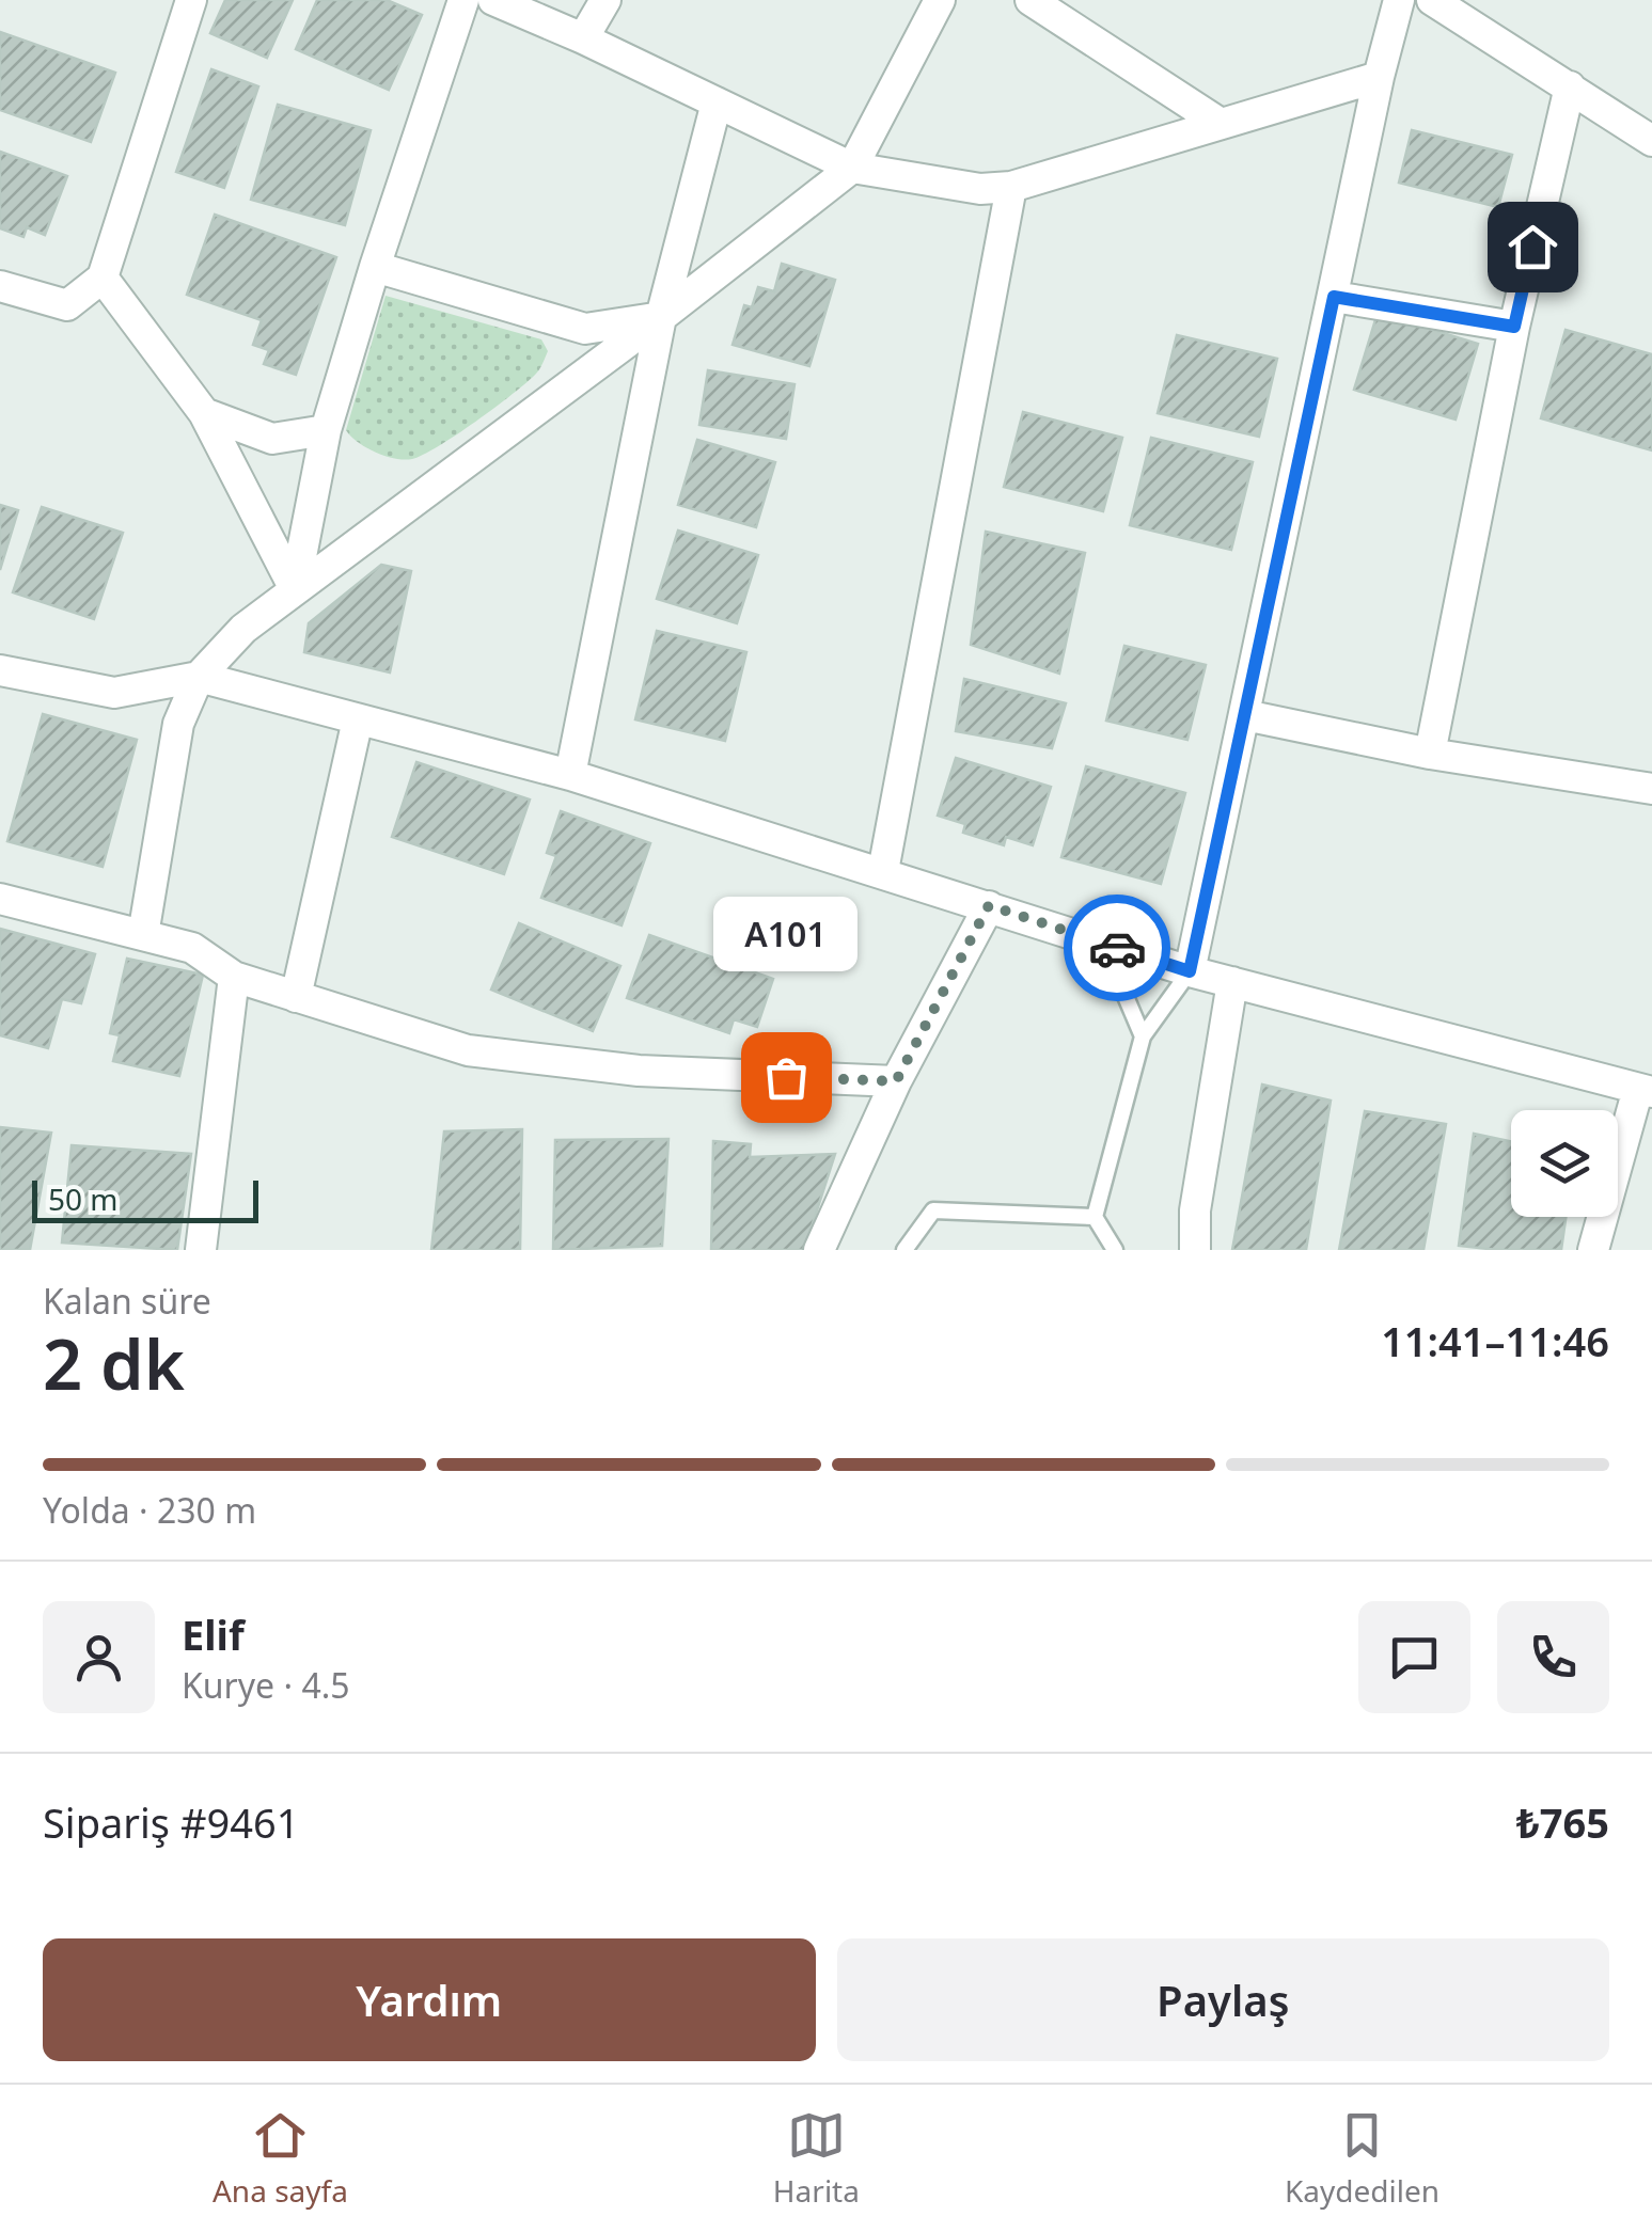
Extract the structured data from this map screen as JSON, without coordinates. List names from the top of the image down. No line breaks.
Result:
{"places":["A101"],"scale_bar":"50 m","page":{"bubble":"A101","scale":"50 m","heading":["2 dk","Kalan süre","11:41–11:46"],"panel":["Elif","Kurye · 4.5","Sipariş #9461","₺765"],"bar":"Yolda · 230 m","buttons":["Yardım","Paylaş"],"tabs":["Ana sayfa","Harita","Kaydedilen"]}}
